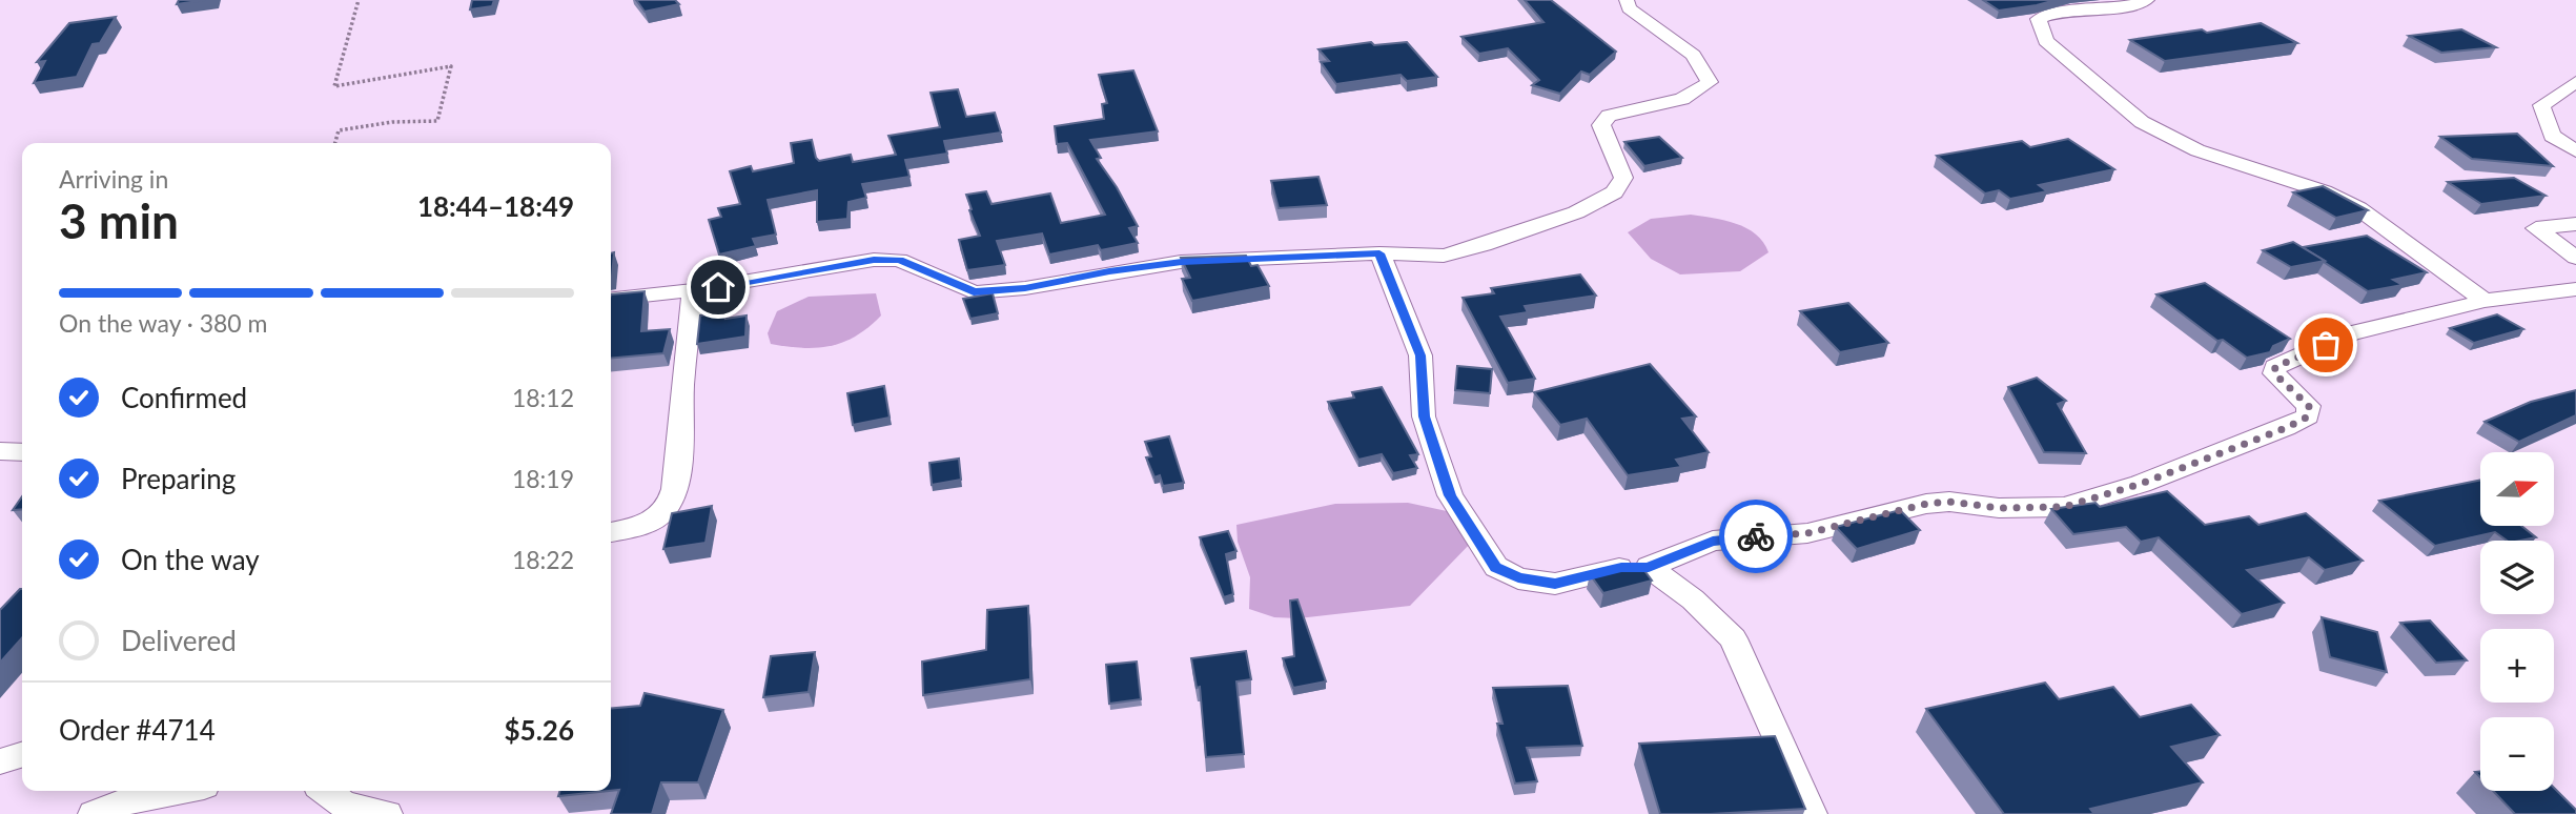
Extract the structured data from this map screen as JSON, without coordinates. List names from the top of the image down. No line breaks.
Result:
{"north":"right","page":{"heading":["3 min","Arriving in","18:44–18:49"],"panel":["Order #4714","$5.26"],"bar":"On the way · 380 m","list":[["Confirmed","18:12"],["Preparing","18:19"],["On the way","18:22"],"Delivered"],"map_buttons":["+","−"]}}
